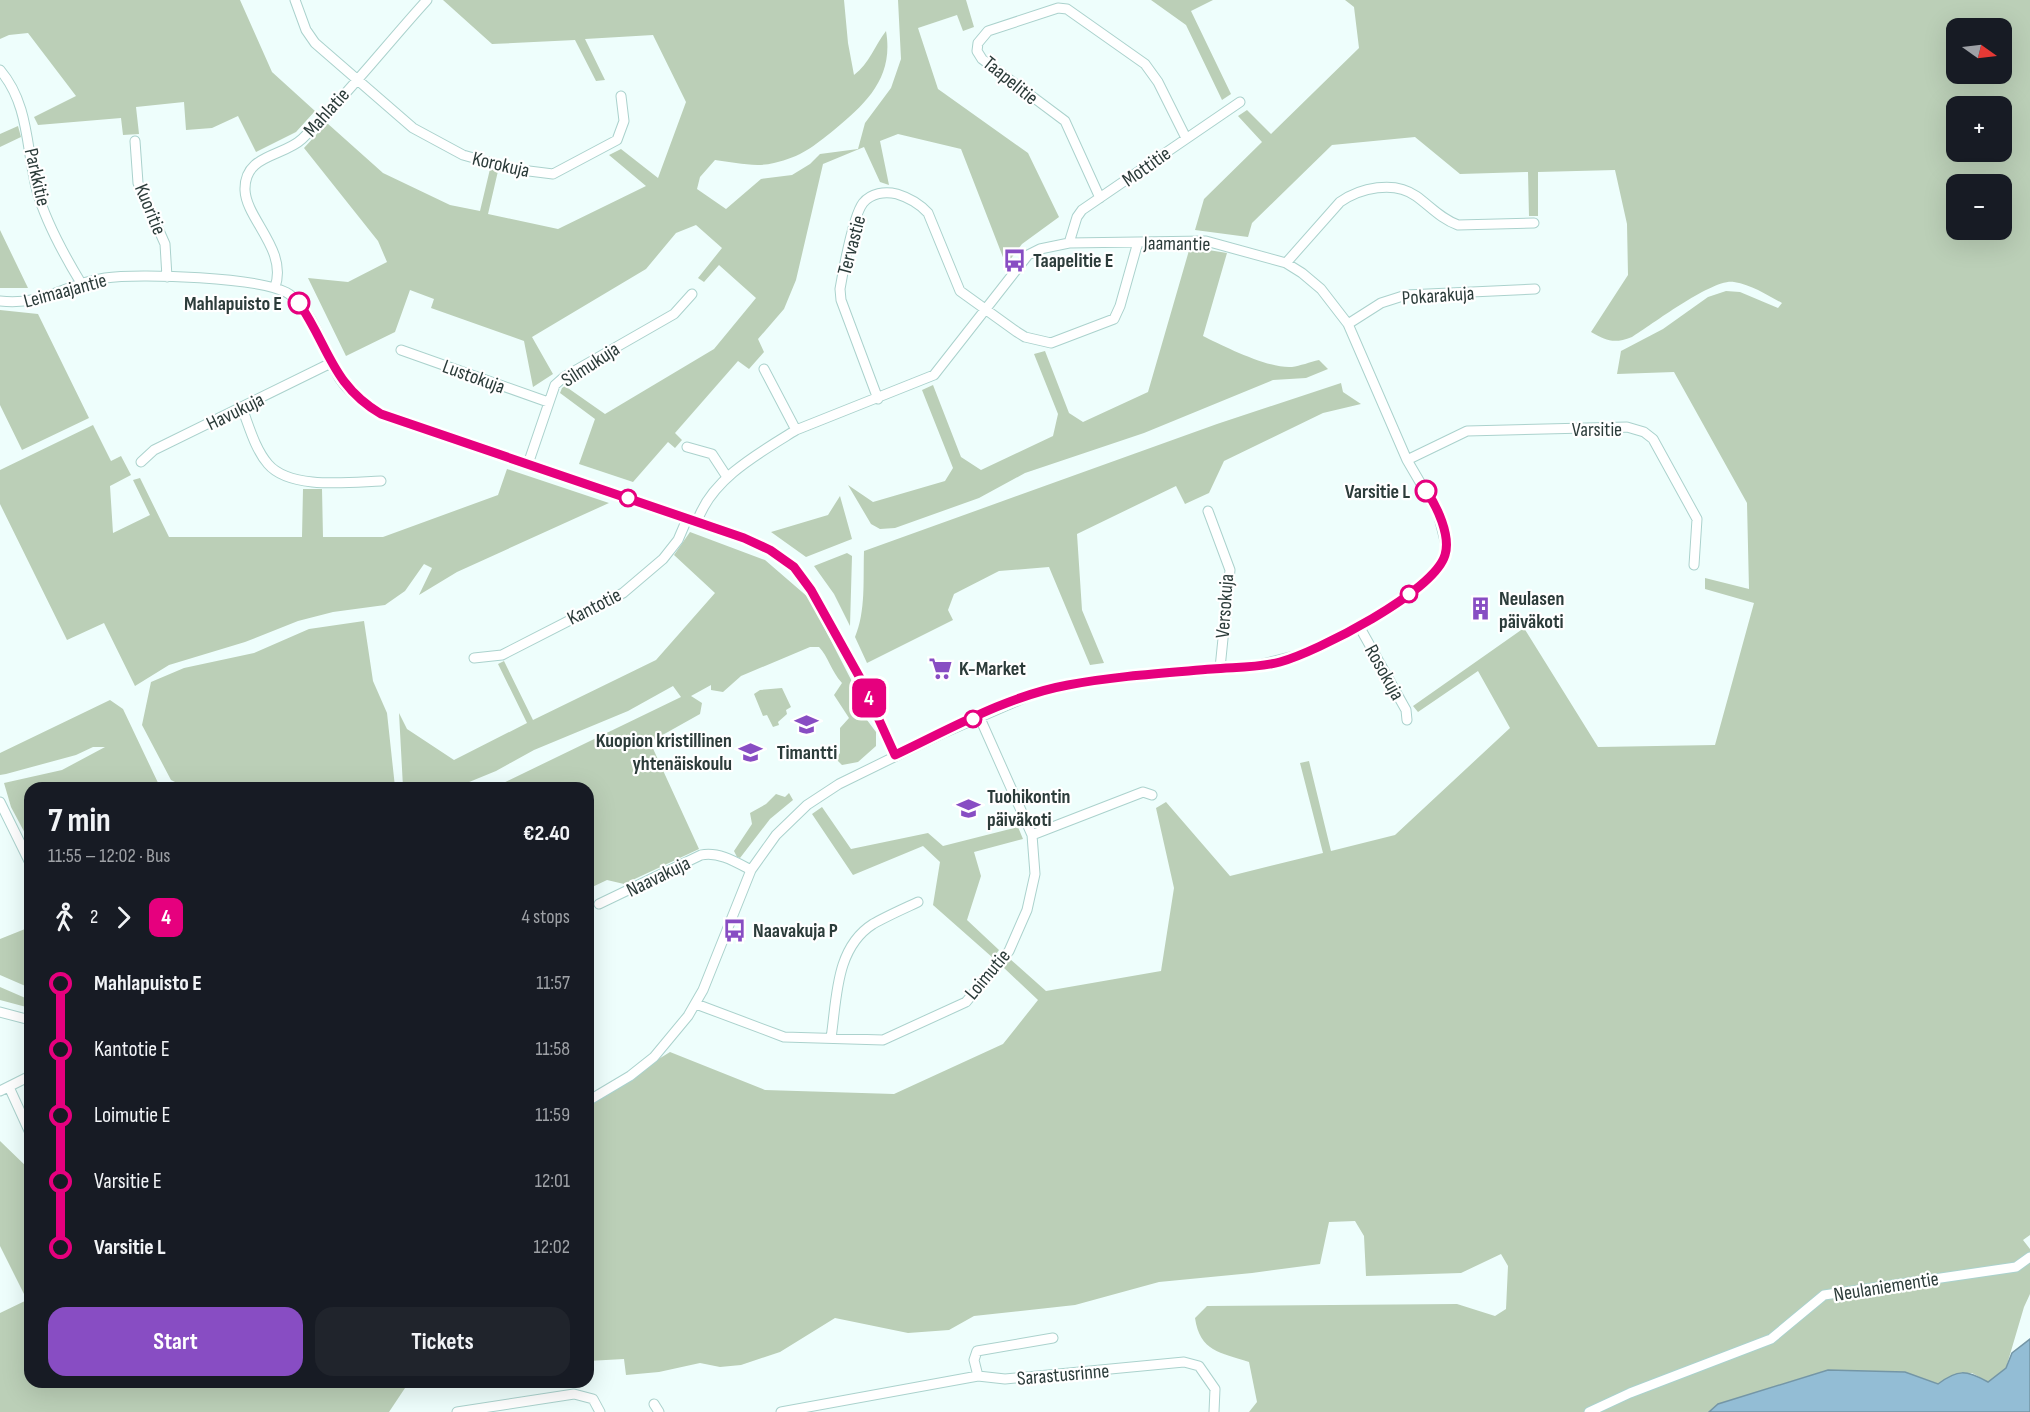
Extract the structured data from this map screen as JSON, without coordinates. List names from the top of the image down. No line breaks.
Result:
{"streets":{"street":["Taapelitie","Mahlatie","Korokuja","Mottitie","Parkkitie","Kuoritie","Jaamantie","Tervastie","Leimaajantie","Pokarakuja","Silmukuja","Lustokuja","Havukuja","Varsitie","Kantotie","Versokuja","Rosokuja","Naavakuja","Loimutie","Neulaniementie","Sarastusrinne"]},"crossings":[["Taapelitie","Mottitie"],["Mahlatie","Korokuja"],["Mahlatie","Leimaajantie"],["Mottitie","Jaamantie"],["Parkkitie","Leimaajantie"],["Kuoritie","Leimaajantie"],["Jaamantie","Tervastie"],["Jaamantie","Leimaajantie"],["Jaamantie","Pokarakuja"],["Jaamantie","Varsitie"],["Jaamantie","Rosokuja"],["Leimaajantie","Silmukuja"],["Leimaajantie","Havukuja"],["Leimaajantie","Kantotie"],["Silmukuja","Lustokuja"]],"places":{"bus stop":["Taapelitie E","Naavakuja P"],"other":["Mahlapuisto E","Varsitie L"],"building":["Neulasen päiväkoti"],"supermarket":["K-Market"],"school or university":["Timantti","Kuopion kristillinen yhtenäiskoulu","Tuohikontin päiväkoti"]},"lines":["bus line 4"],"north":"right","page":{"on_map":"4","map_buttons":["+","−"],"heading":["7 min","11:55 – 12:02 · Bus","€2.40"],"legs":["2","4","4 stops"],"list":[{"name":"Mahlapuisto E","value":"11:57"},{"name":"Kantotie E","value":"11:58"},{"name":"Loimutie E","value":"11:59"},{"name":"Varsitie E","value":"12:01"},{"name":"Varsitie L","value":"12:02"}],"buttons":["Start","Tickets"]}}
